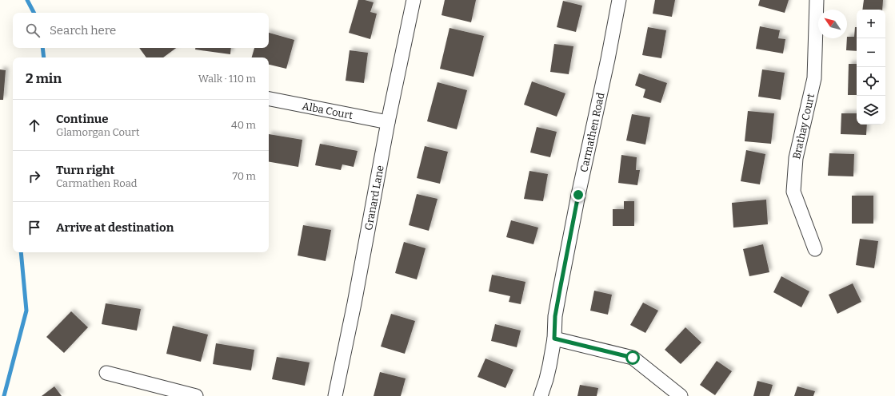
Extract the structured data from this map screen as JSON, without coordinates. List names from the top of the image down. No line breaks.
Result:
{"streets":{"street":["Alba Court","Brathay Court","Carmathen Road","Granard Lane"]},"crossings":[["Alba Court","Granard Lane"]],"north":"top left","page":{"map_buttons":["+","−"],"search":"Search here","heading":["2 min","Walk · 110 m"],"list":[["Continue","Glamorgan Court","40 m"],["Turn right","Carmathen Road","70 m"],"Arrive at destination"]}}
